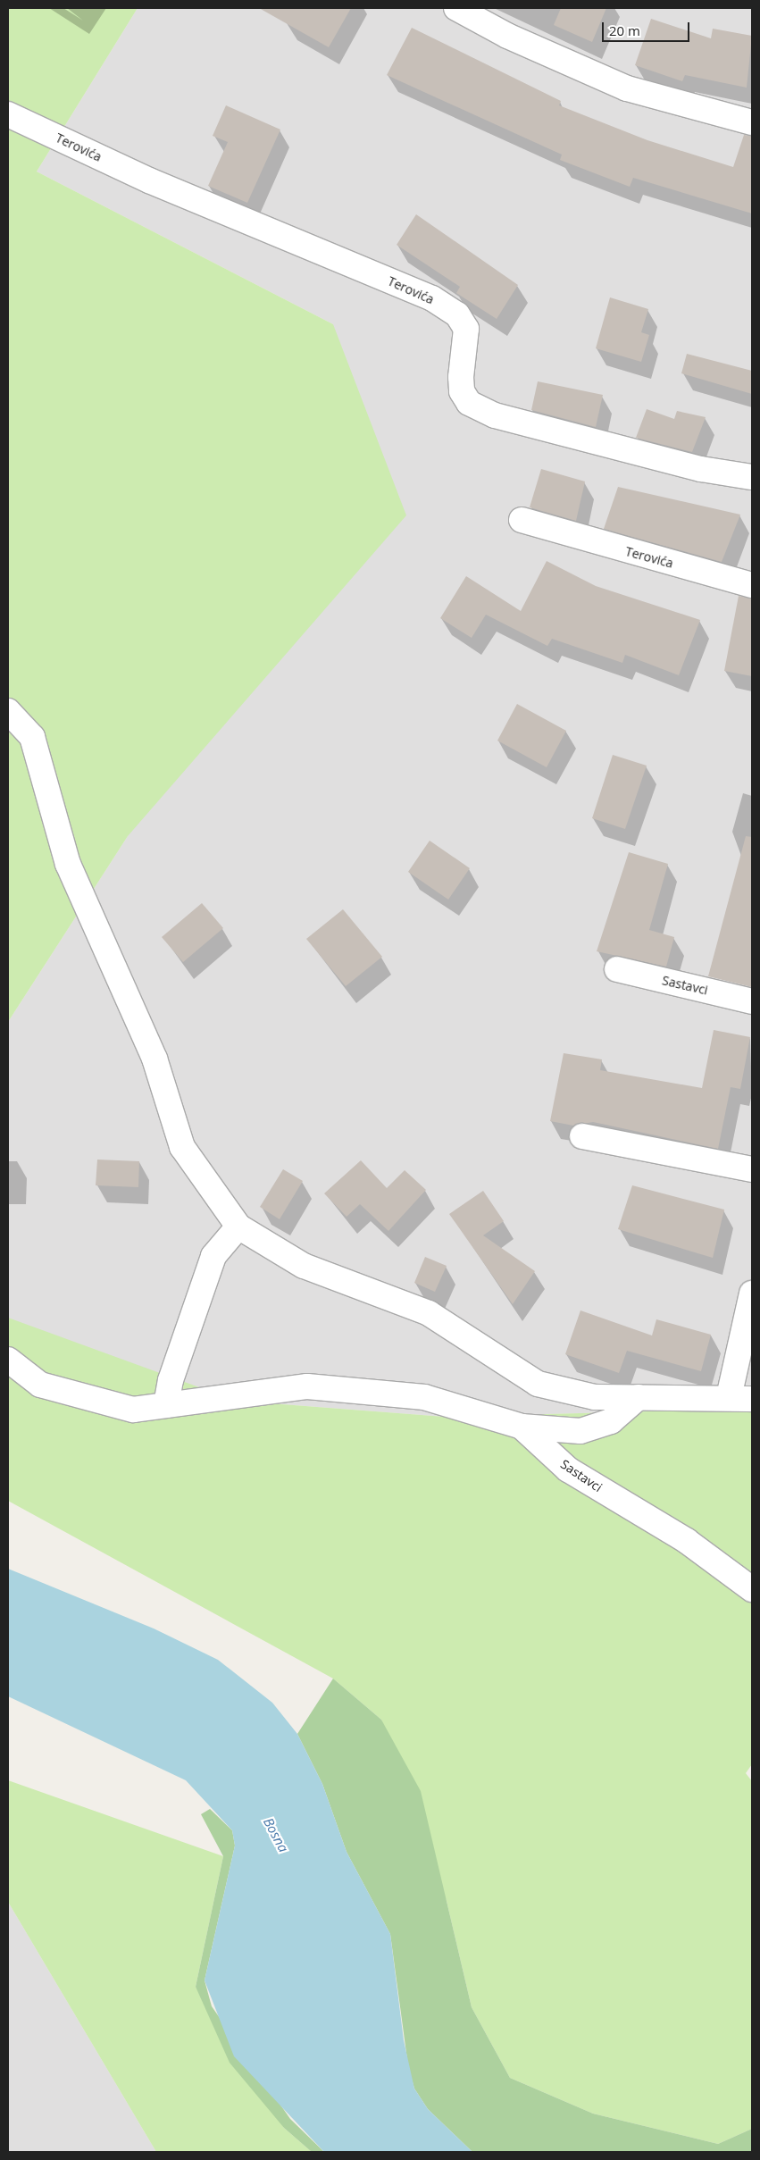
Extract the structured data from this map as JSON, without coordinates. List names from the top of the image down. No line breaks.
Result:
{"streets":{"street":["Terovića","Sastavci"]},"water":["Bosna"],"scale_bar":"20 m"}
